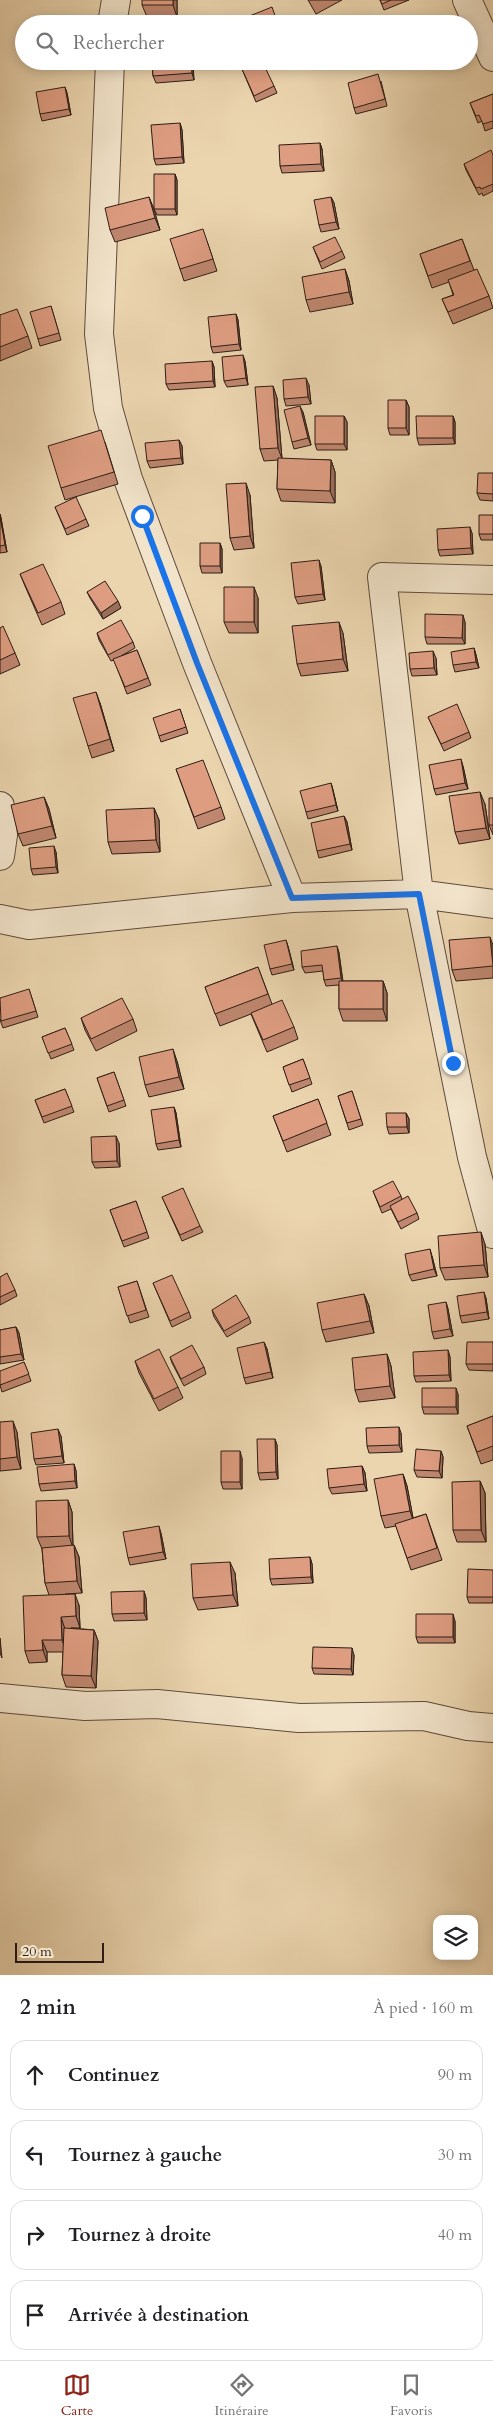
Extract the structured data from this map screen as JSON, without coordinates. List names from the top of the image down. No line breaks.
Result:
{"scale_bar":"20 m","page":{"search":"Rechercher","scale":"20 m","heading":["2 min","À pied · 160 m"],"list":[["Continuez","90 m"],["Tournez à gauche","30 m"],["Tournez à droite","40 m"],"Arrivée à destination"],"nav":["Carte","Itinéraire","Favoris"]}}
